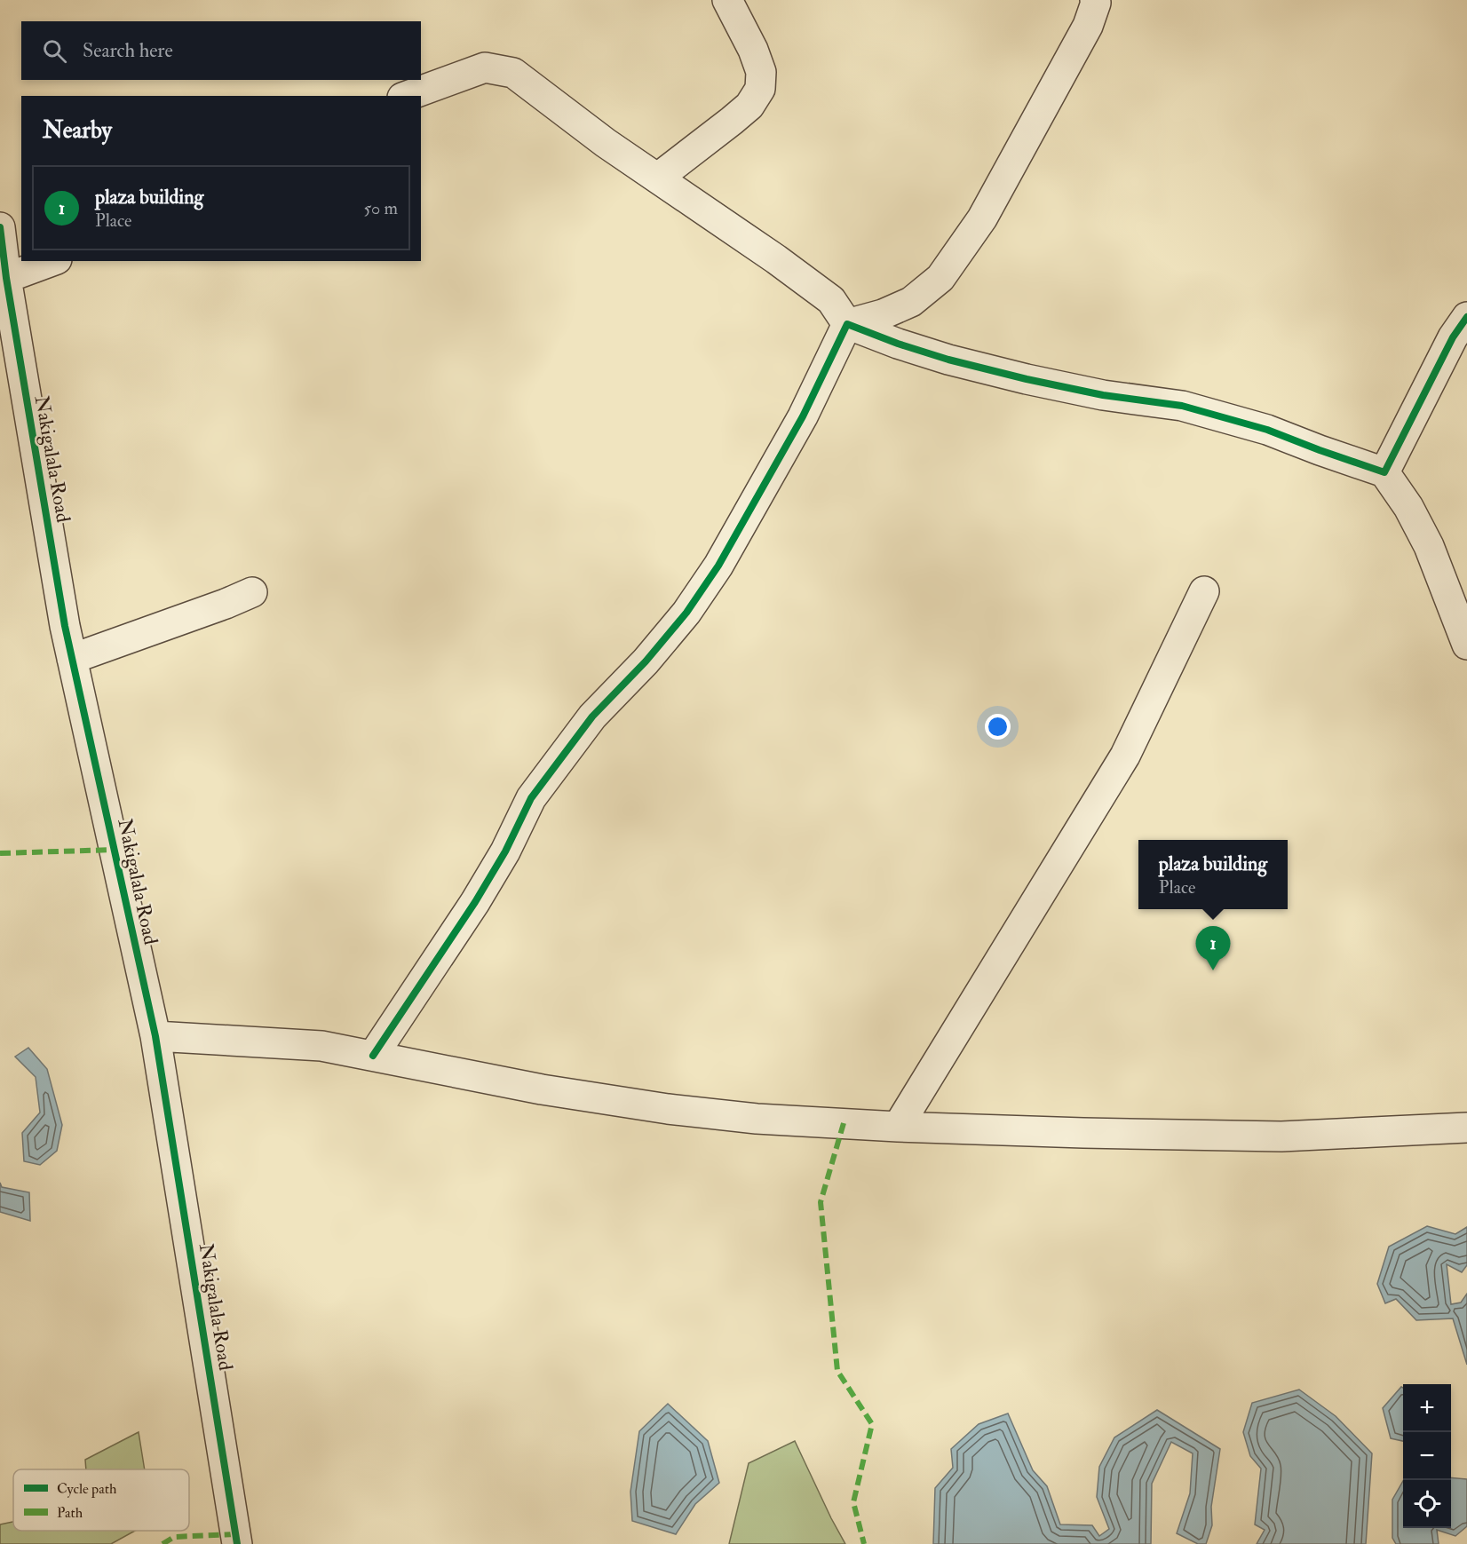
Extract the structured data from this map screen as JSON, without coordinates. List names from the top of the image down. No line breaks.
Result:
{"streets":{"street":["Nakigalala Road"]},"legend":["Cycle path","Path"],"page":{"search":"Search here","heading":"Nearby","list":[{"mark":"1","name":"plaza building","note":"Place","value":"50 m"}],"popup":["plaza building","Place"],"pins":"1","map_buttons":["+","−"]}}
